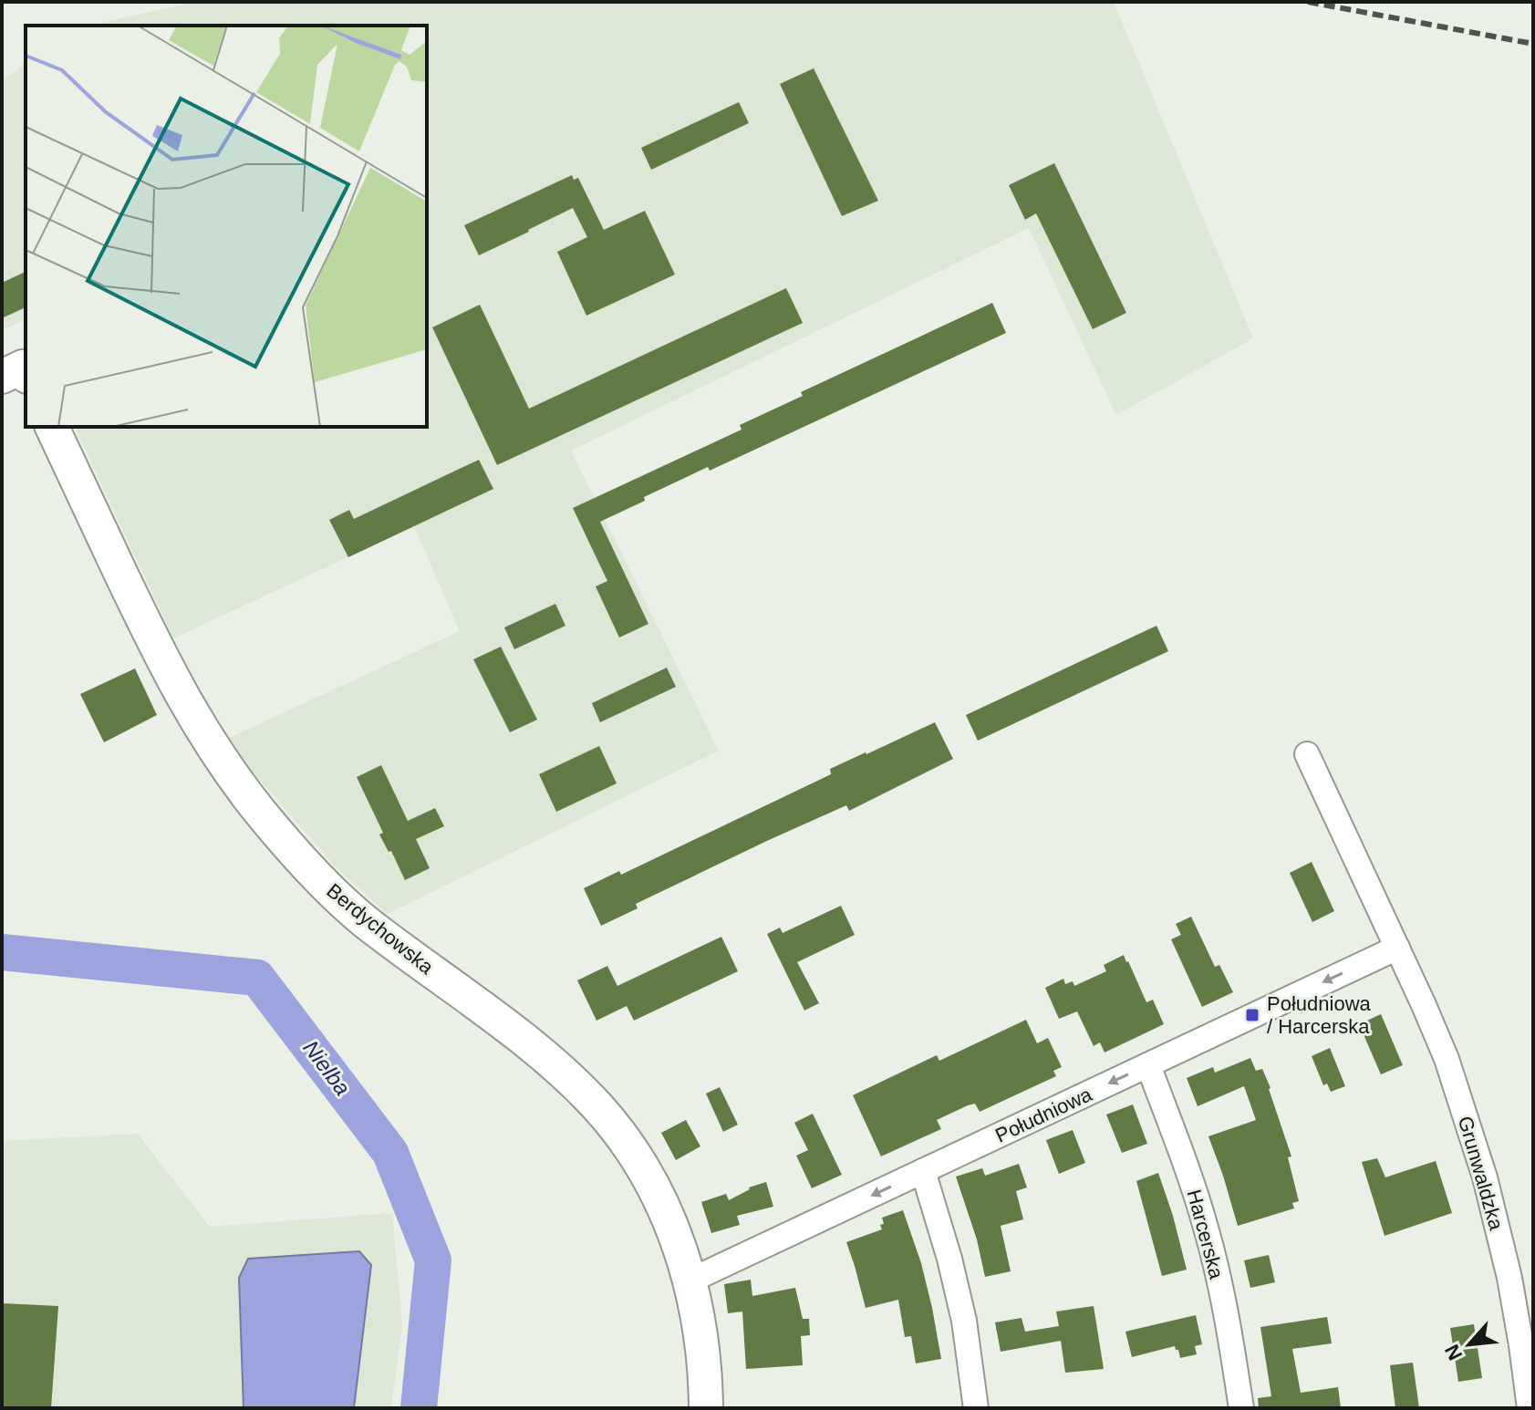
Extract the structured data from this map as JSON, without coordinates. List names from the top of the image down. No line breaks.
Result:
{"streets":{"street":["Berdychowska","Południowa","Grunwaldzka","Harcerska"]},"crossings":[["Berdychowska","Południowa"],["Południowa","Grunwaldzka"],["Południowa","Harcerska"]],"one_way":["Południowa"],"water":["Nielba"],"places":{"transit":["Południowa / Harcerska"]},"north":"bottom left"}
